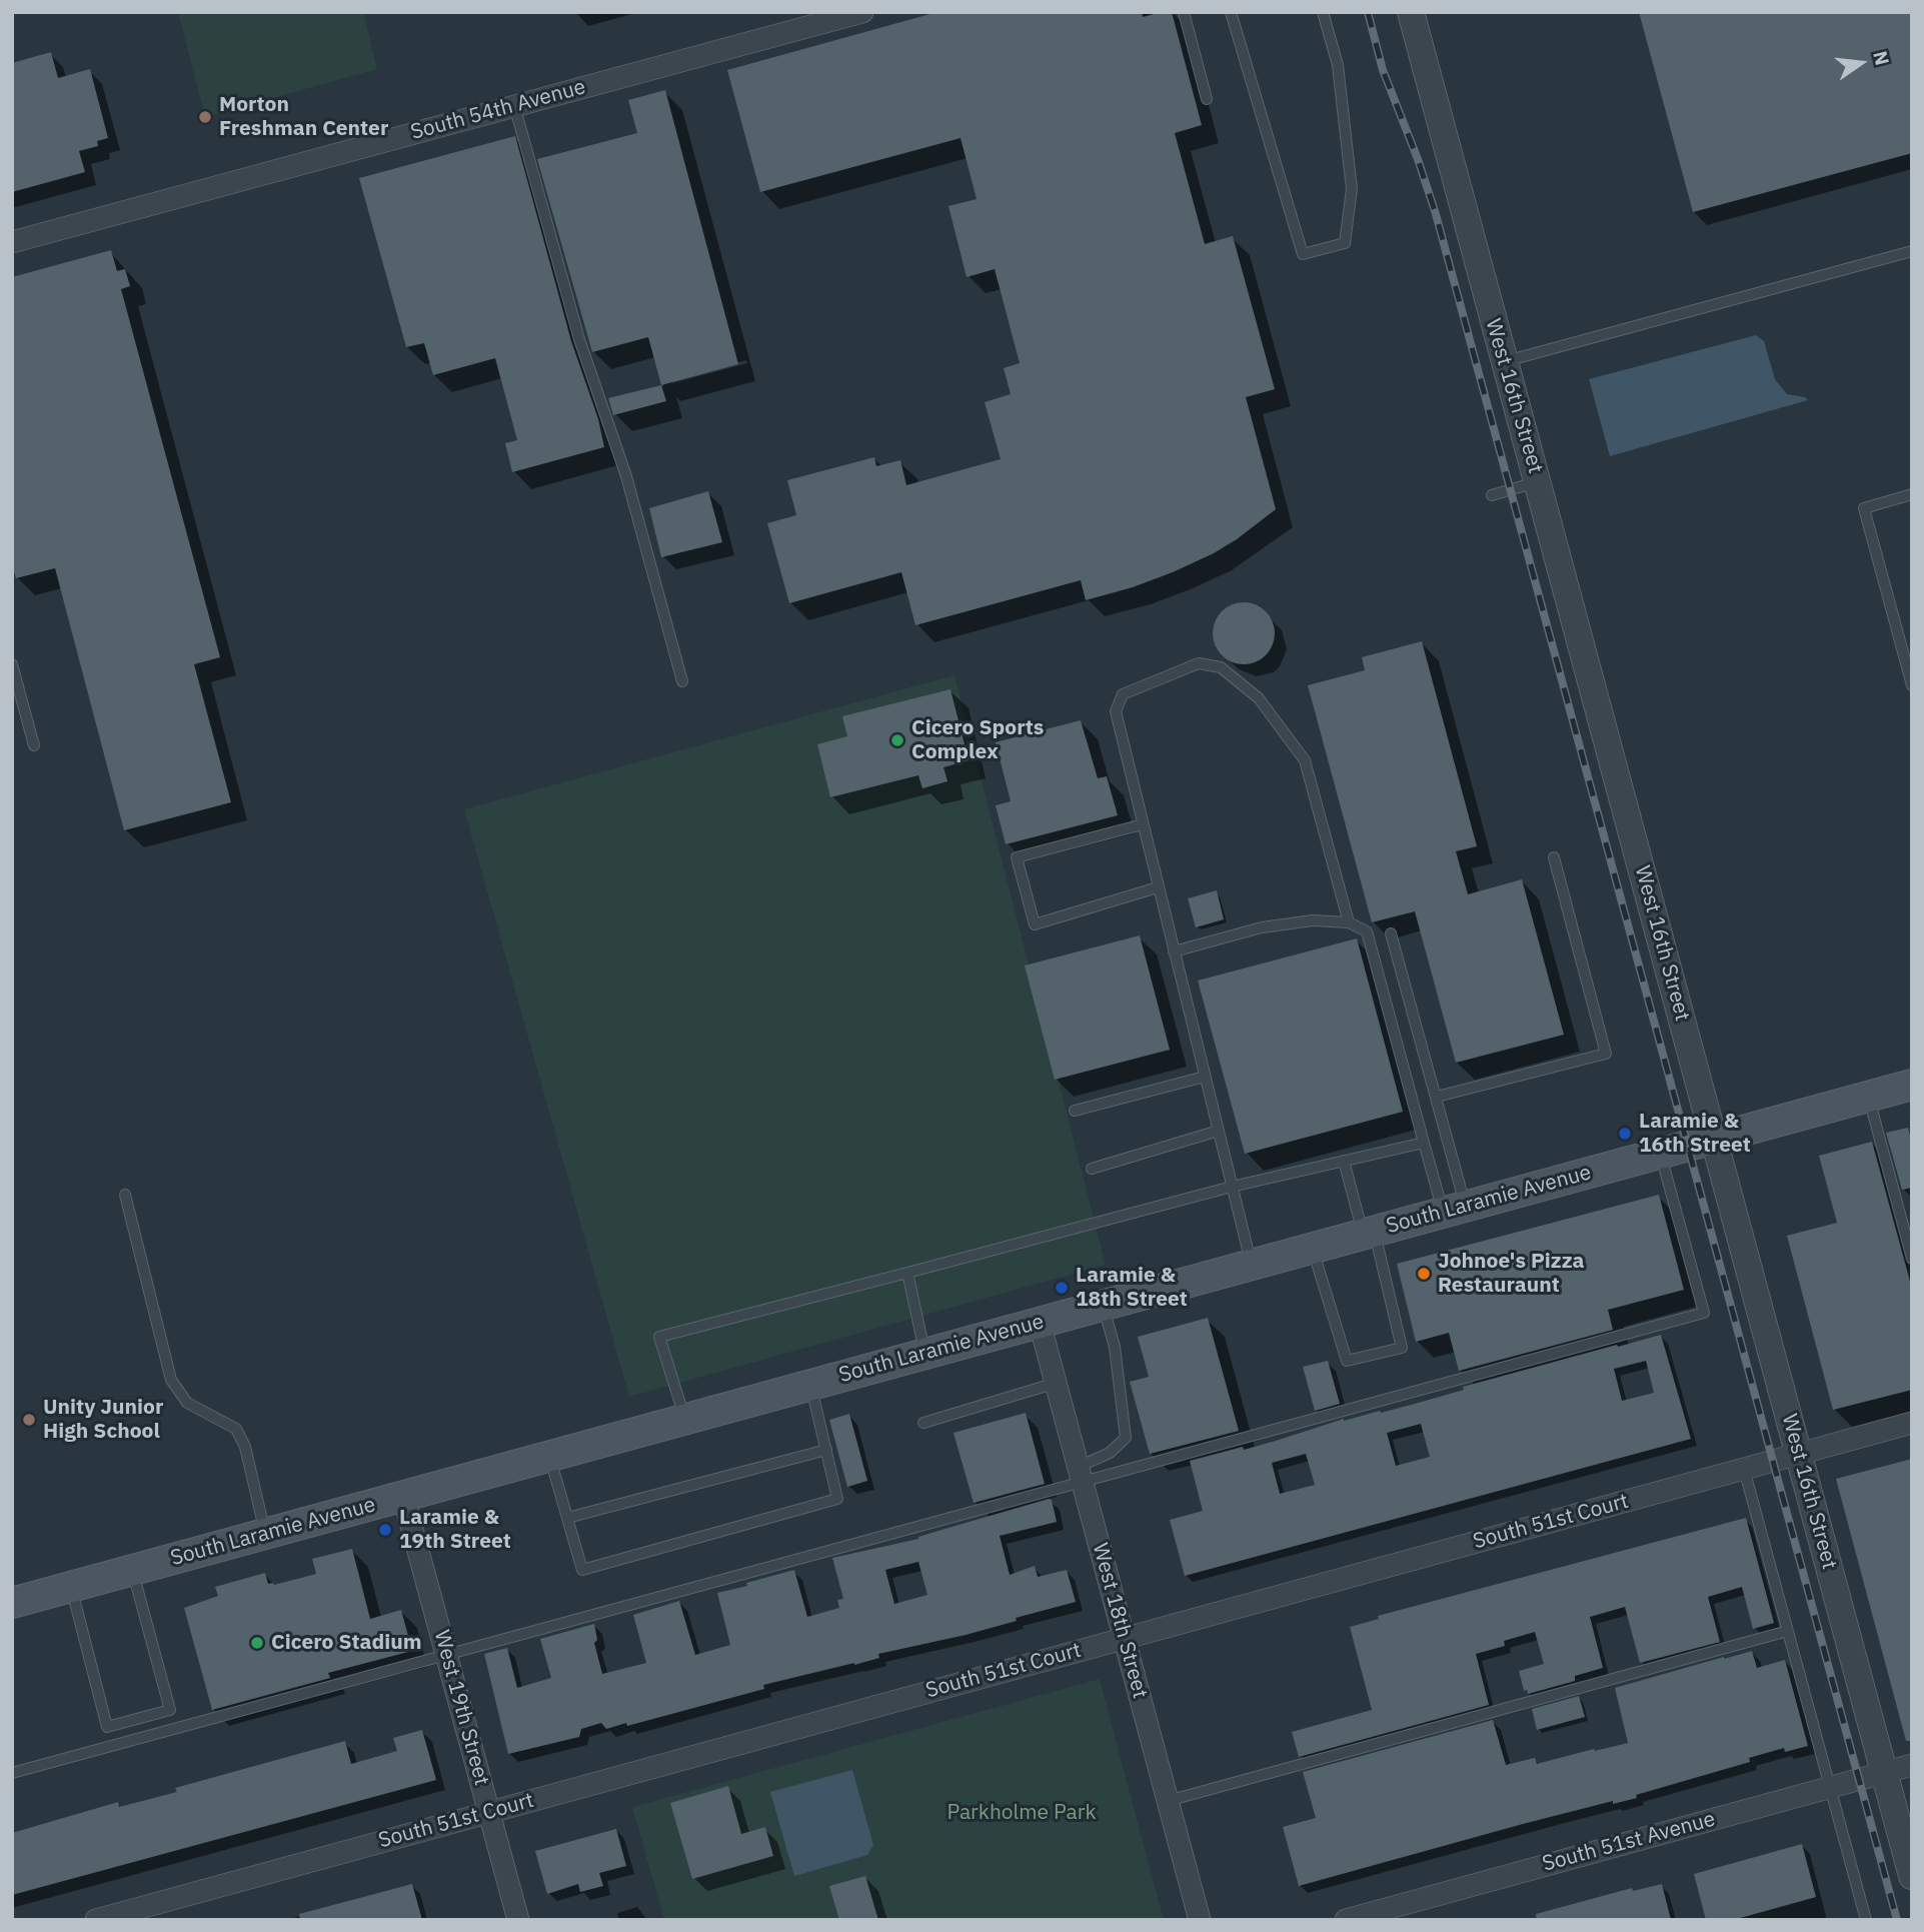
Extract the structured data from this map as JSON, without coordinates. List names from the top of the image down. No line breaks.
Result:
{"streets":{"main road":["South Laramie Avenue"],"street":["South 54th Avenue","West 16th Street","South 51st Court","West 18th Street","West 19th Street","South 51st Avenue"]},"crossings":[["West 16th Street","South Laramie Avenue"],["West 16th Street","South 51st Court"],["West 16th Street","South 51st Avenue"],["South Laramie Avenue","West 18th Street"],["South Laramie Avenue","West 19th Street"],["South 51st Court","West 18th Street"],["South 51st Court","West 19th Street"]],"parks":["Parkholme Park"],"places":["Morton Freshman Center","Cicero Sports Complex","Laramie & 16th Street","Johnoe's Pizza Restauraunt","Laramie & 18th Street","Unity Junior High School","Laramie & 19th Street","Cicero Stadium"],"north":"right"}
